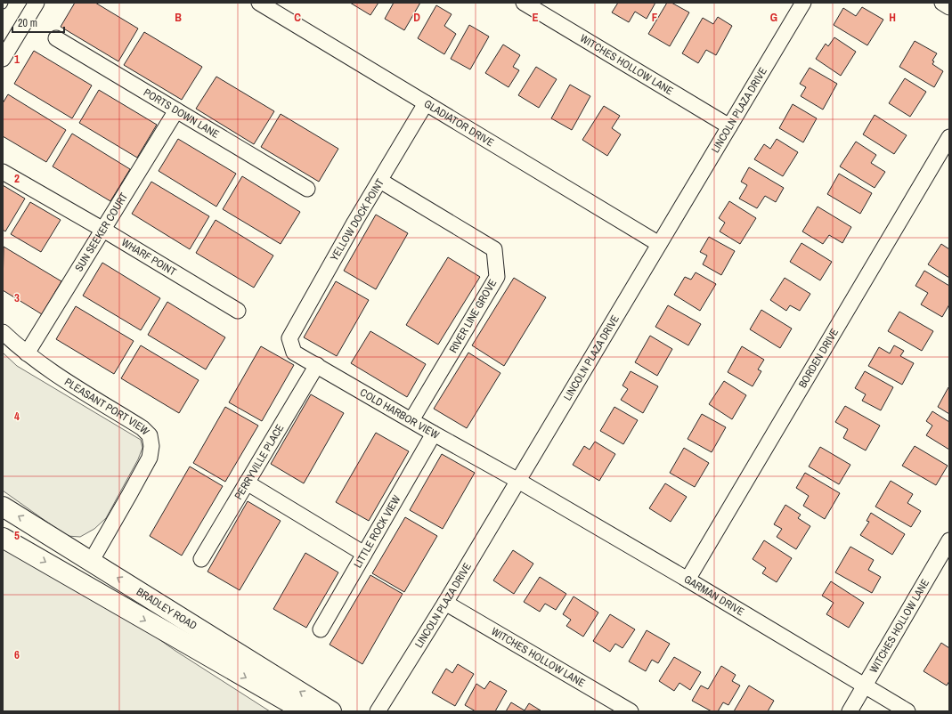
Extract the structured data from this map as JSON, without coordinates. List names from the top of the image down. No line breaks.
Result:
{"streets":{"main road":["BRADLEY ROAD"],"street":["WITCHES HOLLOW LANE","LINCOLN PLAZA DRIVE","PORTS DOWN LANE","GLADIATOR DRIVE","YELLOW DOCK POINT","SUN SEEKER COURT","WHARF POINT","RIVER LINE GROVE","BORDEN DRIVE","PLEASANT PORT VIEW","COLD HARBOR VIEW","PERRYVILLE PLACE","LITTLE ROCK VIEW","GARMAN DRIVE"]},"crossings":[["WITCHES HOLLOW LANE","LINCOLN PLAZA DRIVE"],["WITCHES HOLLOW LANE","GARMAN DRIVE"],["LINCOLN PLAZA DRIVE","GLADIATOR DRIVE"],["LINCOLN PLAZA DRIVE","COLD HARBOR VIEW"],["LINCOLN PLAZA DRIVE","GARMAN DRIVE"],["PORTS DOWN LANE","SUN SEEKER COURT"],["GLADIATOR DRIVE","YELLOW DOCK POINT"],["YELLOW DOCK POINT","RIVER LINE GROVE"],["YELLOW DOCK POINT","COLD HARBOR VIEW"],["SUN SEEKER COURT","WHARF POINT"],["SUN SEEKER COURT","PLEASANT PORT VIEW"],["RIVER LINE GROVE","COLD HARBOR VIEW"],["BORDEN DRIVE","GARMAN DRIVE"],["PLEASANT PORT VIEW","BRADLEY ROAD"],["COLD HARBOR VIEW","PERRYVILLE PLACE"],["COLD HARBOR VIEW","LITTLE ROCK VIEW"],["COLD HARBOR VIEW","GARMAN DRIVE"]],"scale_bar":"20 m","grid":{"columns":["B","C","D","E","F","G","H"],"rows":["1","2","3","4","5","6"]}}
